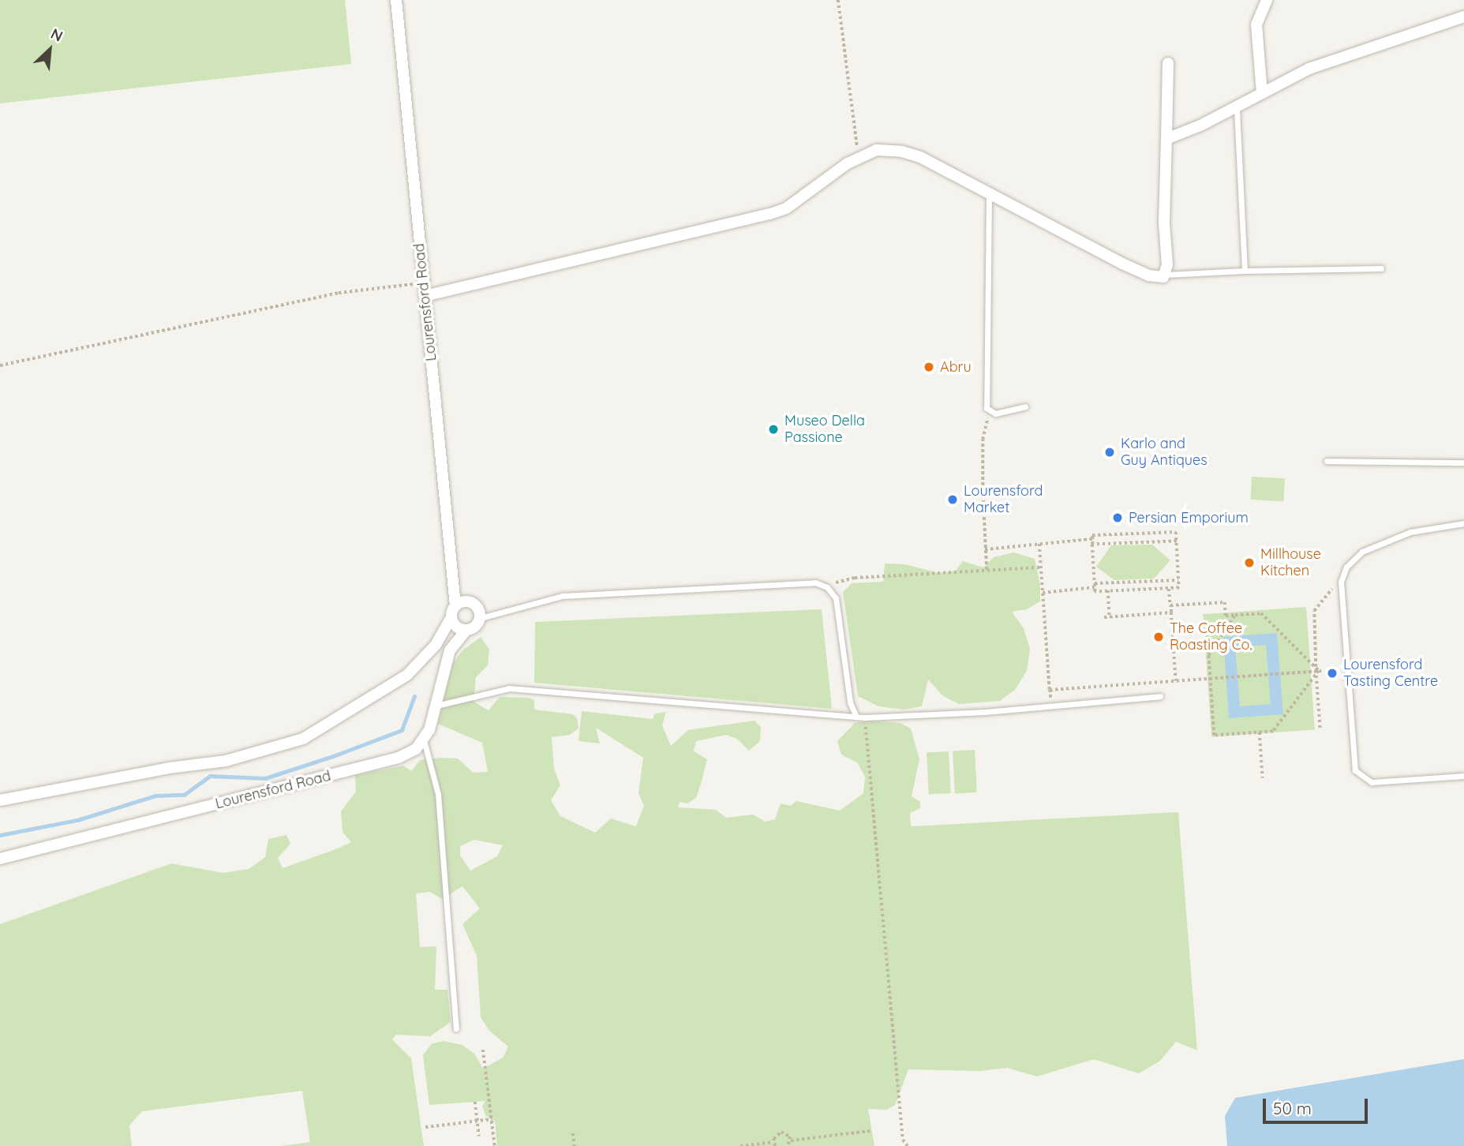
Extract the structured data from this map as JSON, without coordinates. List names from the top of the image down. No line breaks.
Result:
{"streets":{"street":["Lourensford Road"]},"places":["Abru","Museo Della Passione","Karlo and Guy Antiques","Lourensford Market","Persian Emporium","Millhouse Kitchen","The Coffee Roasting Co.","Lourensford Tasting Centre"],"scale_bar":"50 m","north":"top right"}
